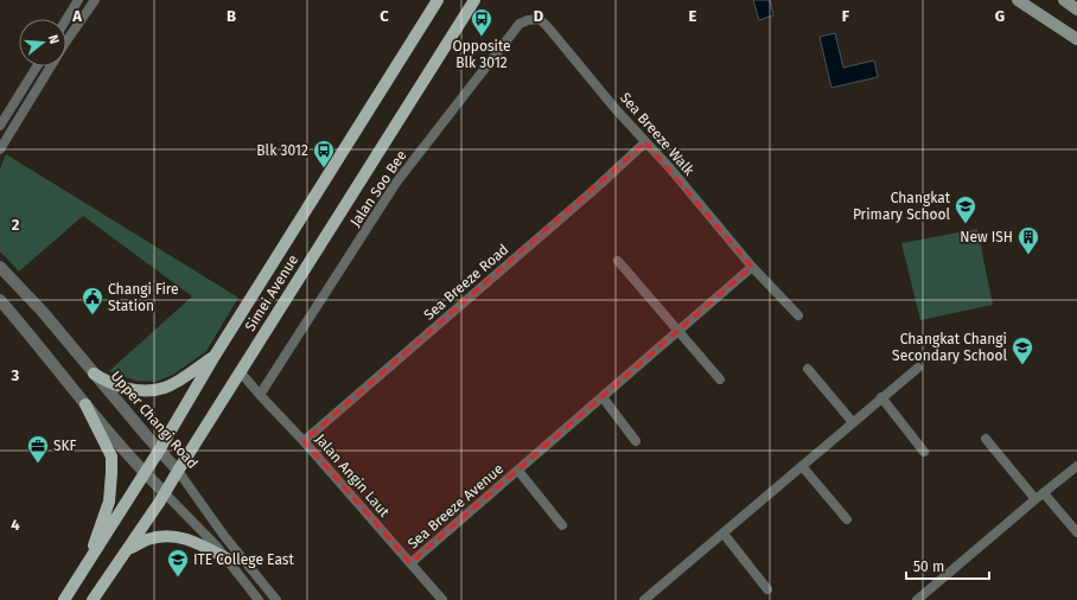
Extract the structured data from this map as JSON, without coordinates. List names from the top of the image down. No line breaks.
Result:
{"streets":{"main road":["Simei Avenue"],"street":["Sea Breeze Walk","Jalan Soo Bee","Sea Breeze Road","Upper Changi Road","Jalan Angin Laut","Sea Breeze Avenue"]},"crossings":[["Sea Breeze Walk","Jalan Soo Bee"],["Sea Breeze Walk","Sea Breeze Road"],["Sea Breeze Walk","Sea Breeze Avenue"],["Jalan Soo Bee","Jalan Angin Laut"],["Sea Breeze Road","Jalan Angin Laut"],["Simei Avenue","Upper Changi Road"],["Simei Avenue","Jalan Angin Laut"],["Jalan Angin Laut","Sea Breeze Avenue"]],"places":{"bus stop":["Opposite Blk 3012","Blk 3012"],"school or university":["Changkat Primary School","Changkat Changi Secondary School","ITE College East"],"building":["New ISH"],"public building":["Changi Fire Station"],"office":["SKF"]},"scale_bar":"50 m","north":"right","grid":{"columns":["A","B","C","D","E","F","G"],"rows":["2","3","4"]}}
